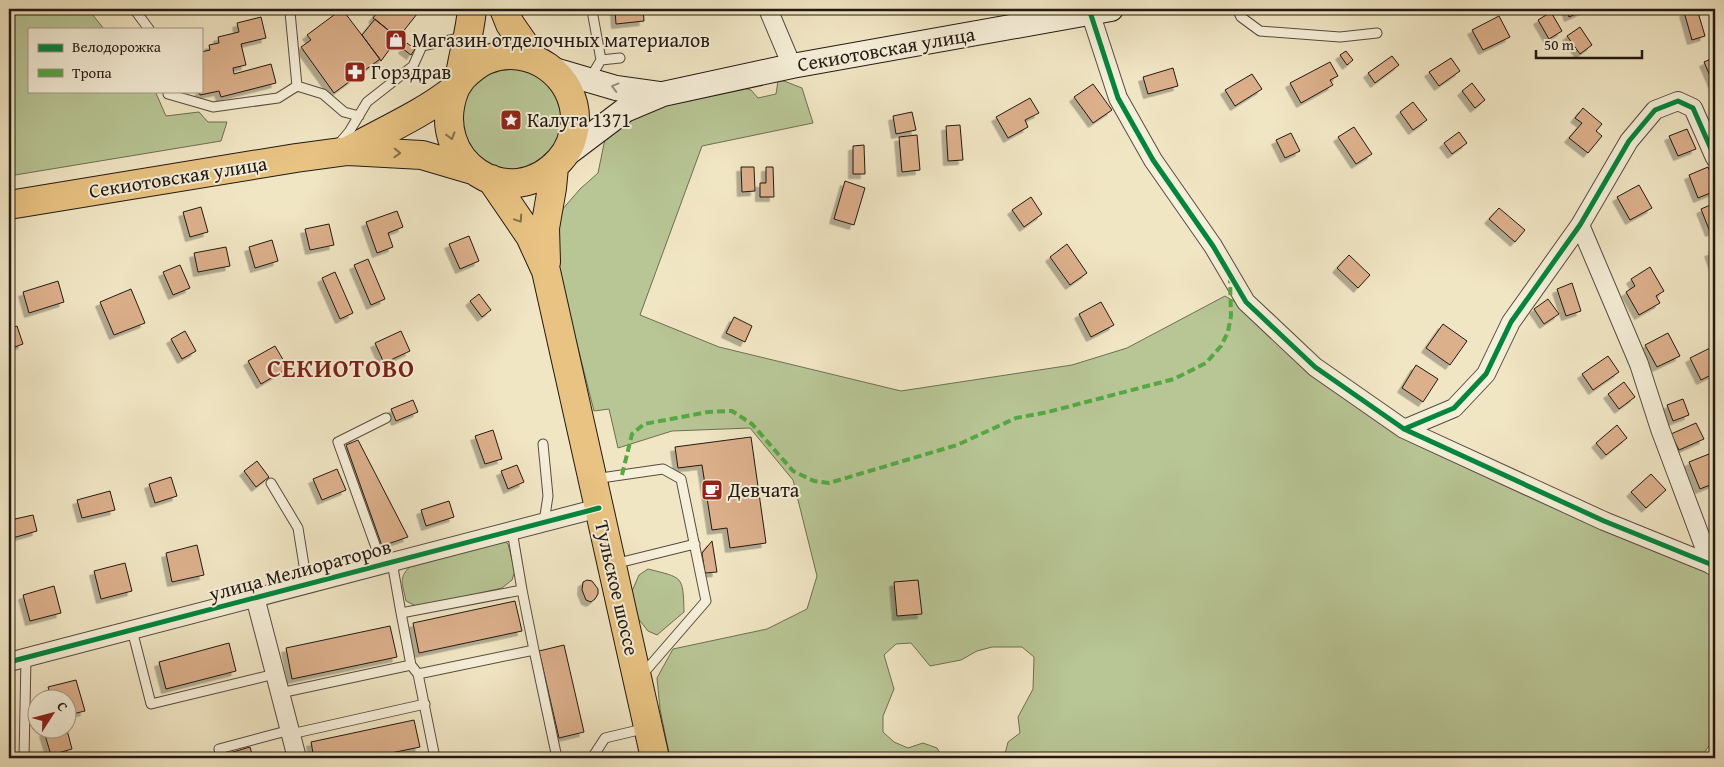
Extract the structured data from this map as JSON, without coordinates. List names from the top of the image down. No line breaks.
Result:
{"streets":{"main road":["Секиотовская улица","Тульское шоссе"],"street":["улица Мелиораторов"]},"crossings":[["улица Мелиораторов","Тульское шоссе"]],"districts":["СЕКИОТОВО"],"places":{"shop":["Магазин отделочных материалов"],"pharmacy":["Горздрав"],"place":["Калуга 1371"],"cafe":["Девчата"]},"legend":["Велодорожка","Тропа"],"scale_bar":"50 m","north":"top right"}
